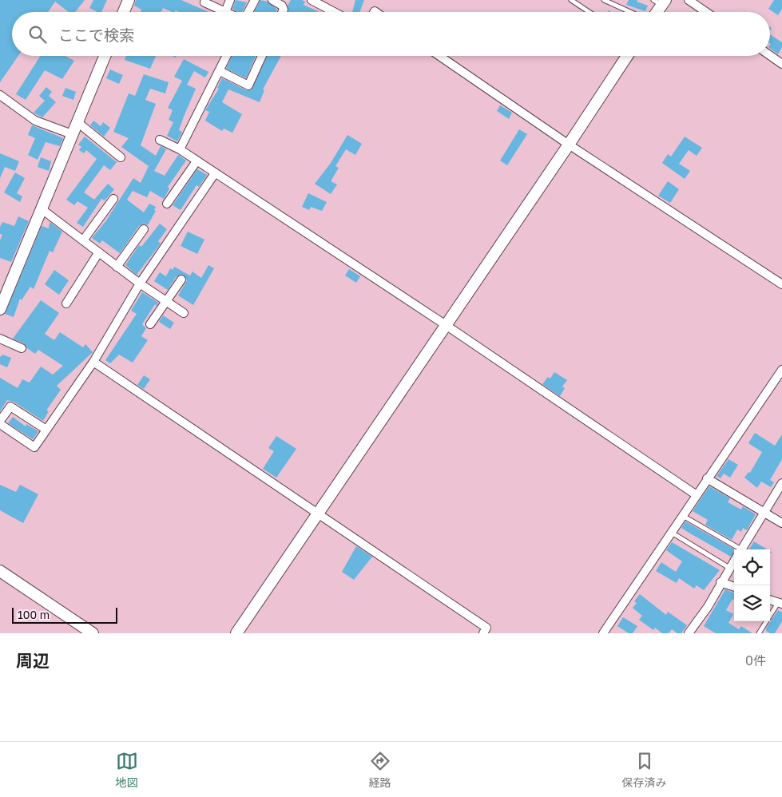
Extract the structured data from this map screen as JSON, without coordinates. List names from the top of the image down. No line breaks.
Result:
{"scale_bar":"100 m","page":{"search":"ここで検索","scale":"100 m","heading":["周辺","0件"],"nav":["地図","経路","保存済み"]}}
